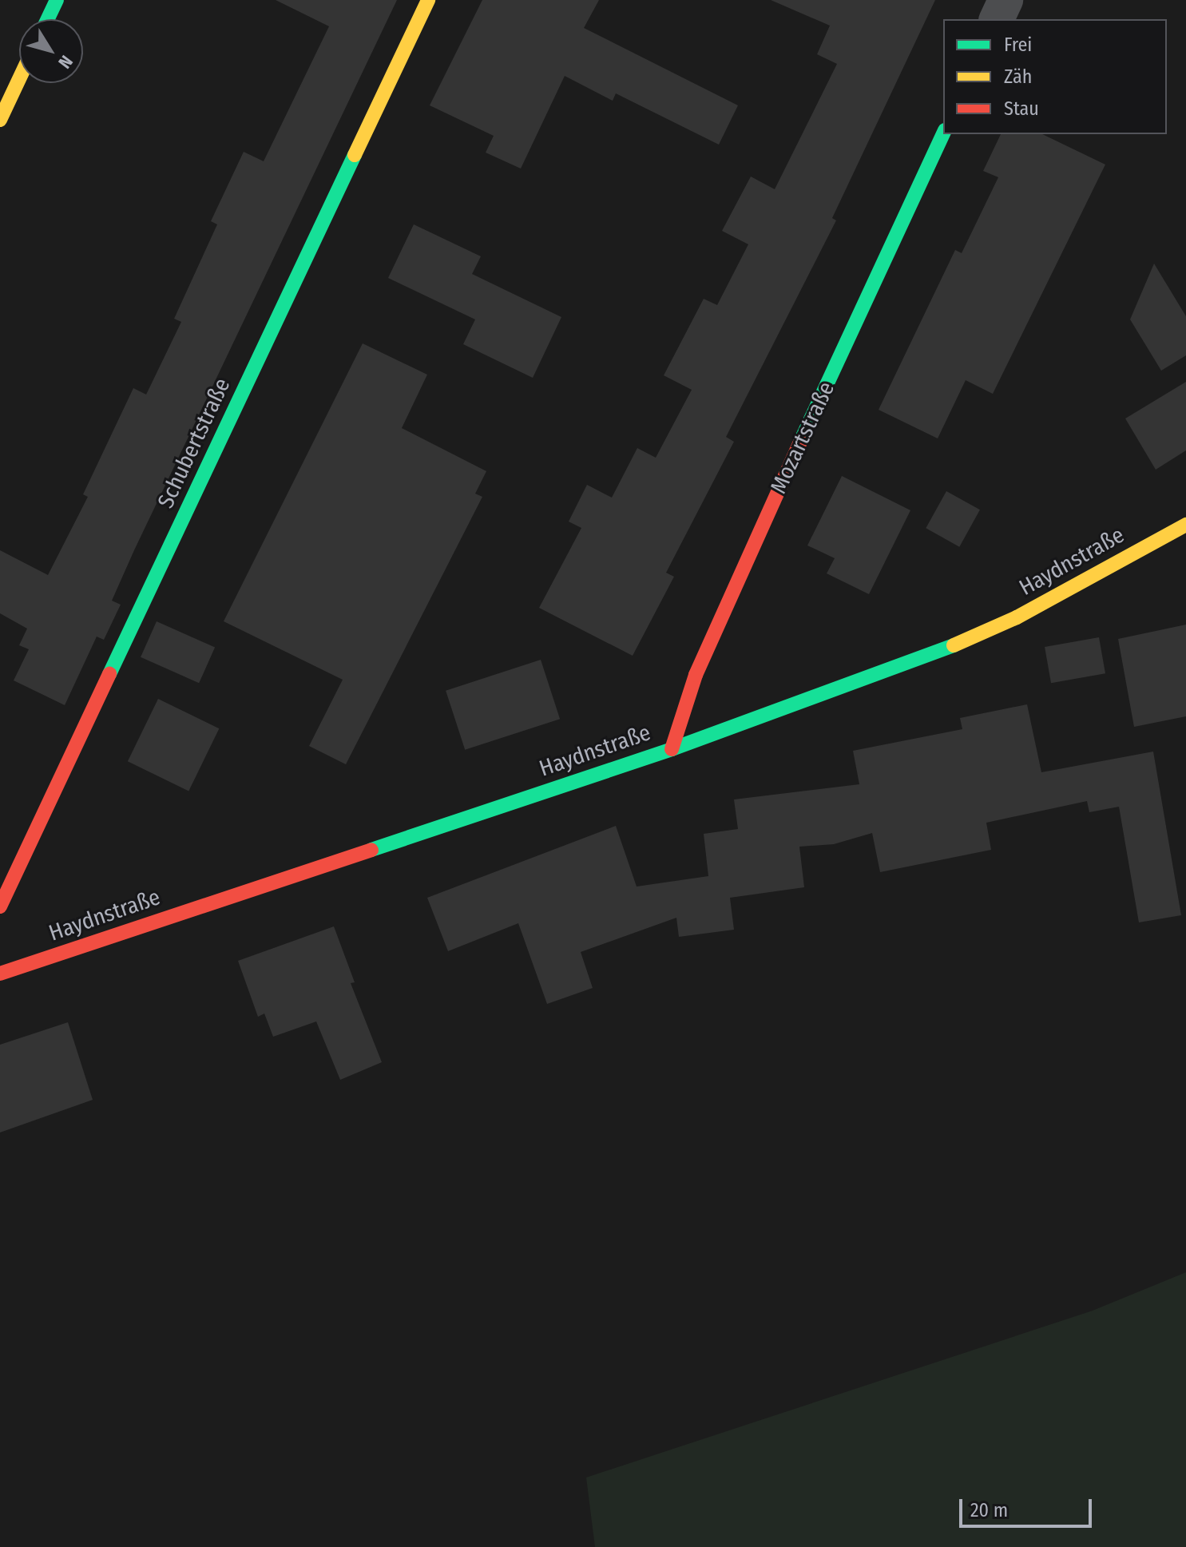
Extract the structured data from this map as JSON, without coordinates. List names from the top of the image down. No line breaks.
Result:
{"streets":{"street":["Mozartstraße","Schubertstraße","Haydnstraße"]},"crossings":[["Mozartstraße","Haydnstraße"]],"legend":["Frei","Zäh","Stau"],"scale_bar":"20 m","north":"bottom right"}
